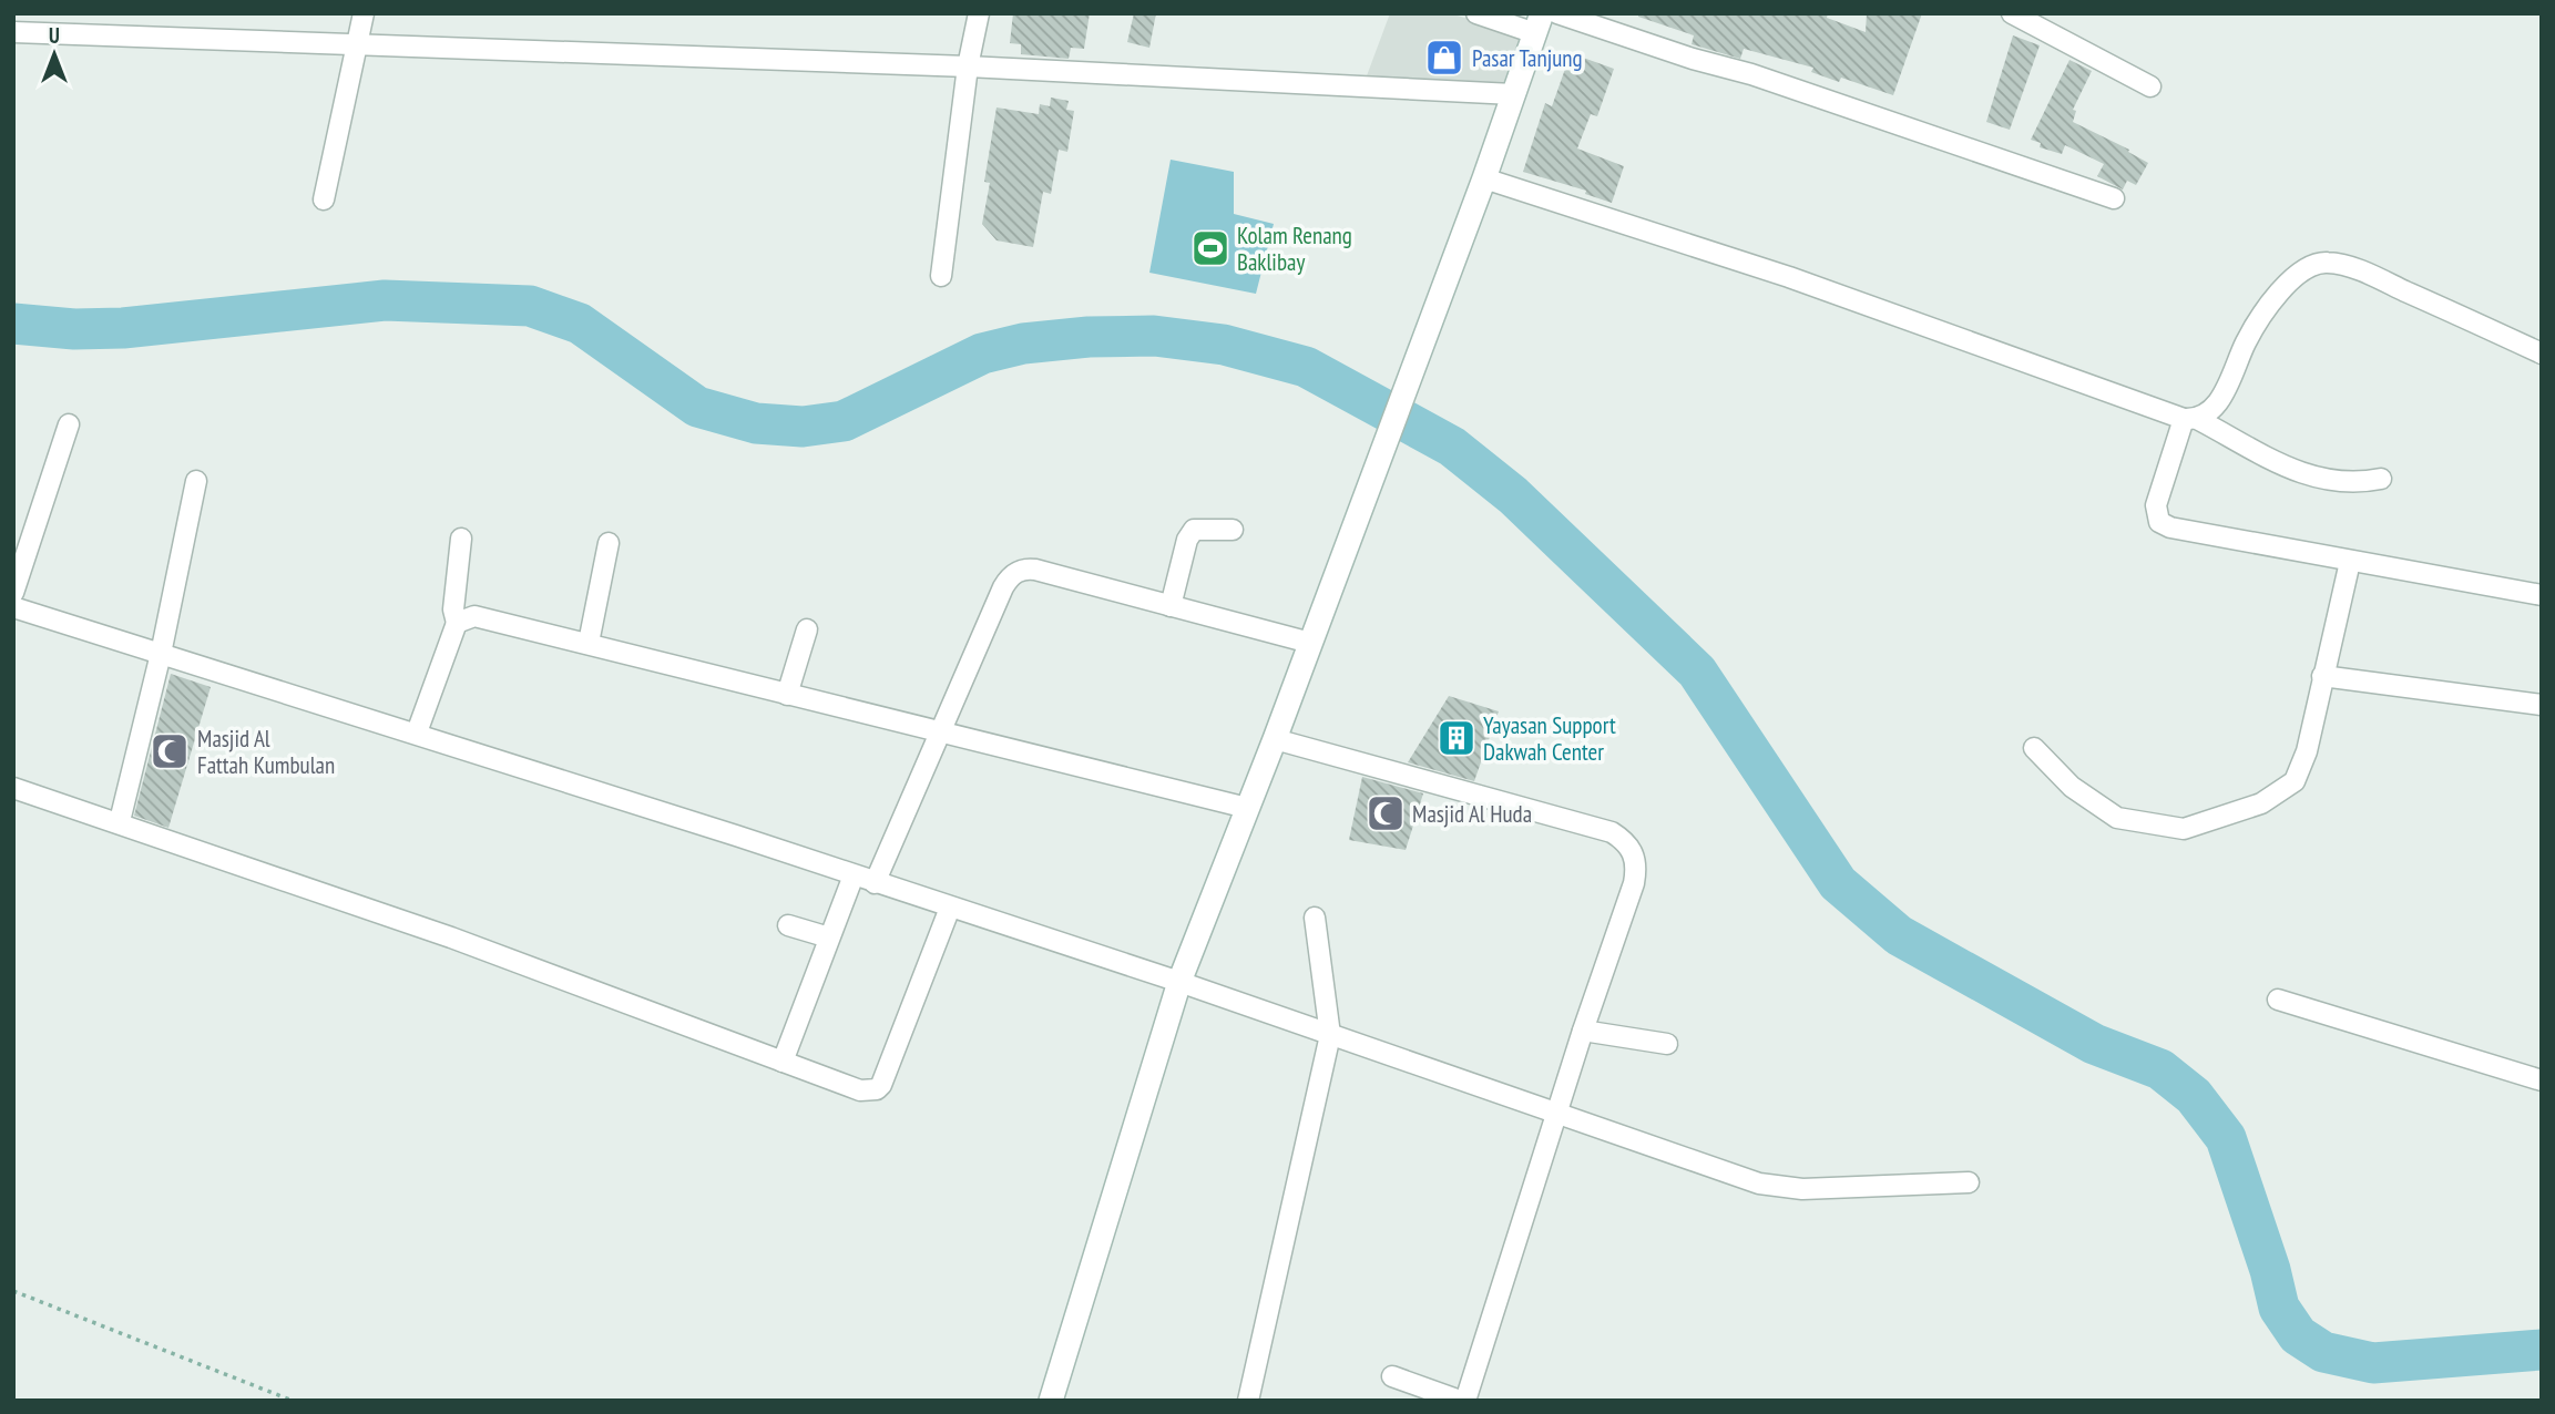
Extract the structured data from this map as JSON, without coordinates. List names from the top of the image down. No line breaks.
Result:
{"places":{"shop":["Pasar Tanjung"],"sports":["Kolam Renang Baklibay"],"building":["Yayasan Support Dakwah Center"],"mosque":["Masjid Al Fattah Kumbulan","Masjid Al Huda"]},"north":"top"}
